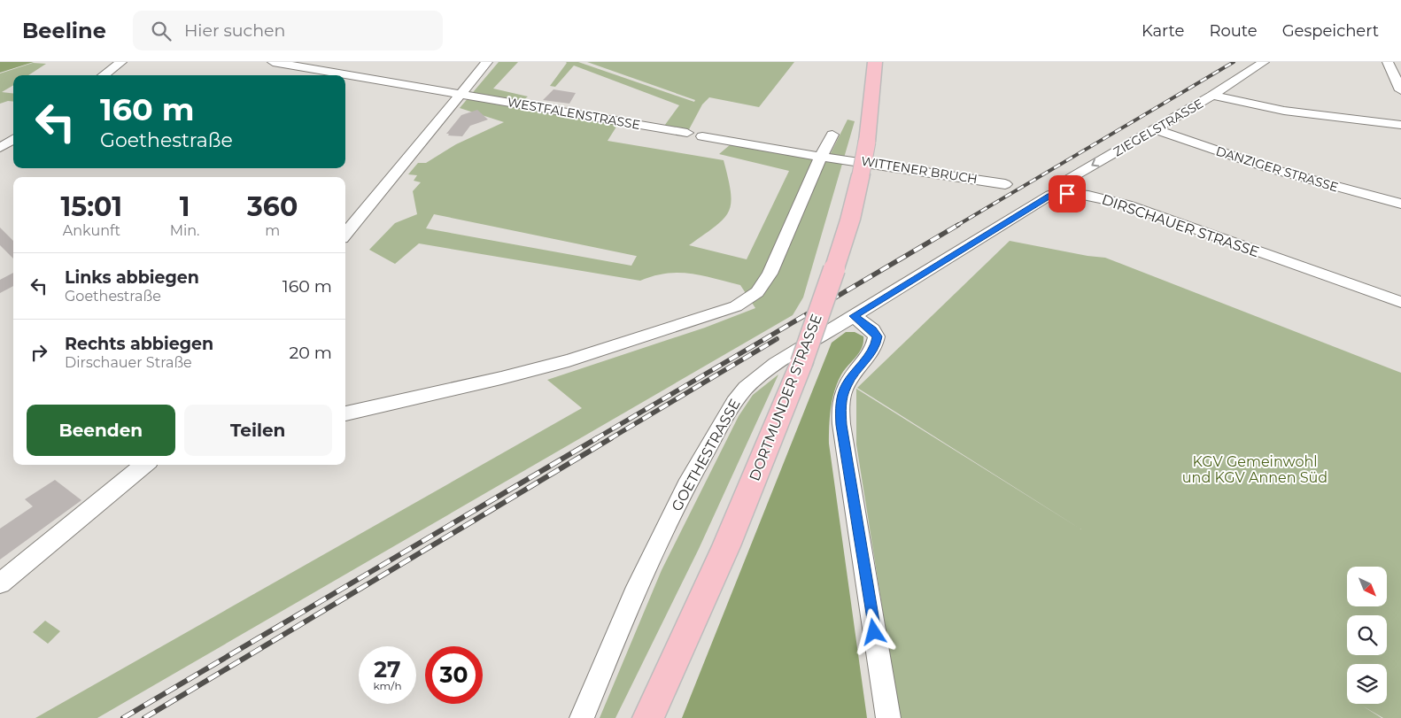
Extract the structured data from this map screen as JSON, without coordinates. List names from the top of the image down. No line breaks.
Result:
{"streets":{"main road":["DORTMUNDER STRASSE"],"street":["WESTFALENSTRASSE","ZIEGELSTRASSE","DANZIGER STRASSE","WITTENER BRUCH","DIRSCHAUER STRASSE","GOETHESTRASSE"]},"crossings":[["ZIEGELSTRASSE","DANZIGER STRASSE"],["ZIEGELSTRASSE","DIRSCHAUER STRASSE"],["DIRSCHAUER STRASSE","GOETHESTRASSE"]],"one_way":["ZIEGELSTRASSE"],"parks":["KGV Gemeinwohl und KGV Annen Süd"],"north":"bottom right","page":{"header":"Beeline","search":"Hier suchen","nav":["Karte","Route","Gespeichert"],"turn":["160 m","Goethestraße"],"eta":["15:01","Ankunft","1","Min.","360","m"],"list":[{"name":"Links abbiegen","note":"Goethestraße","value":"160 m"},{"name":"Rechts abbiegen","note":"Dirschauer Straße","value":"20 m"}],"buttons":["Beenden","Teilen"],"speed":"27 km/h","limit":"30"}}
